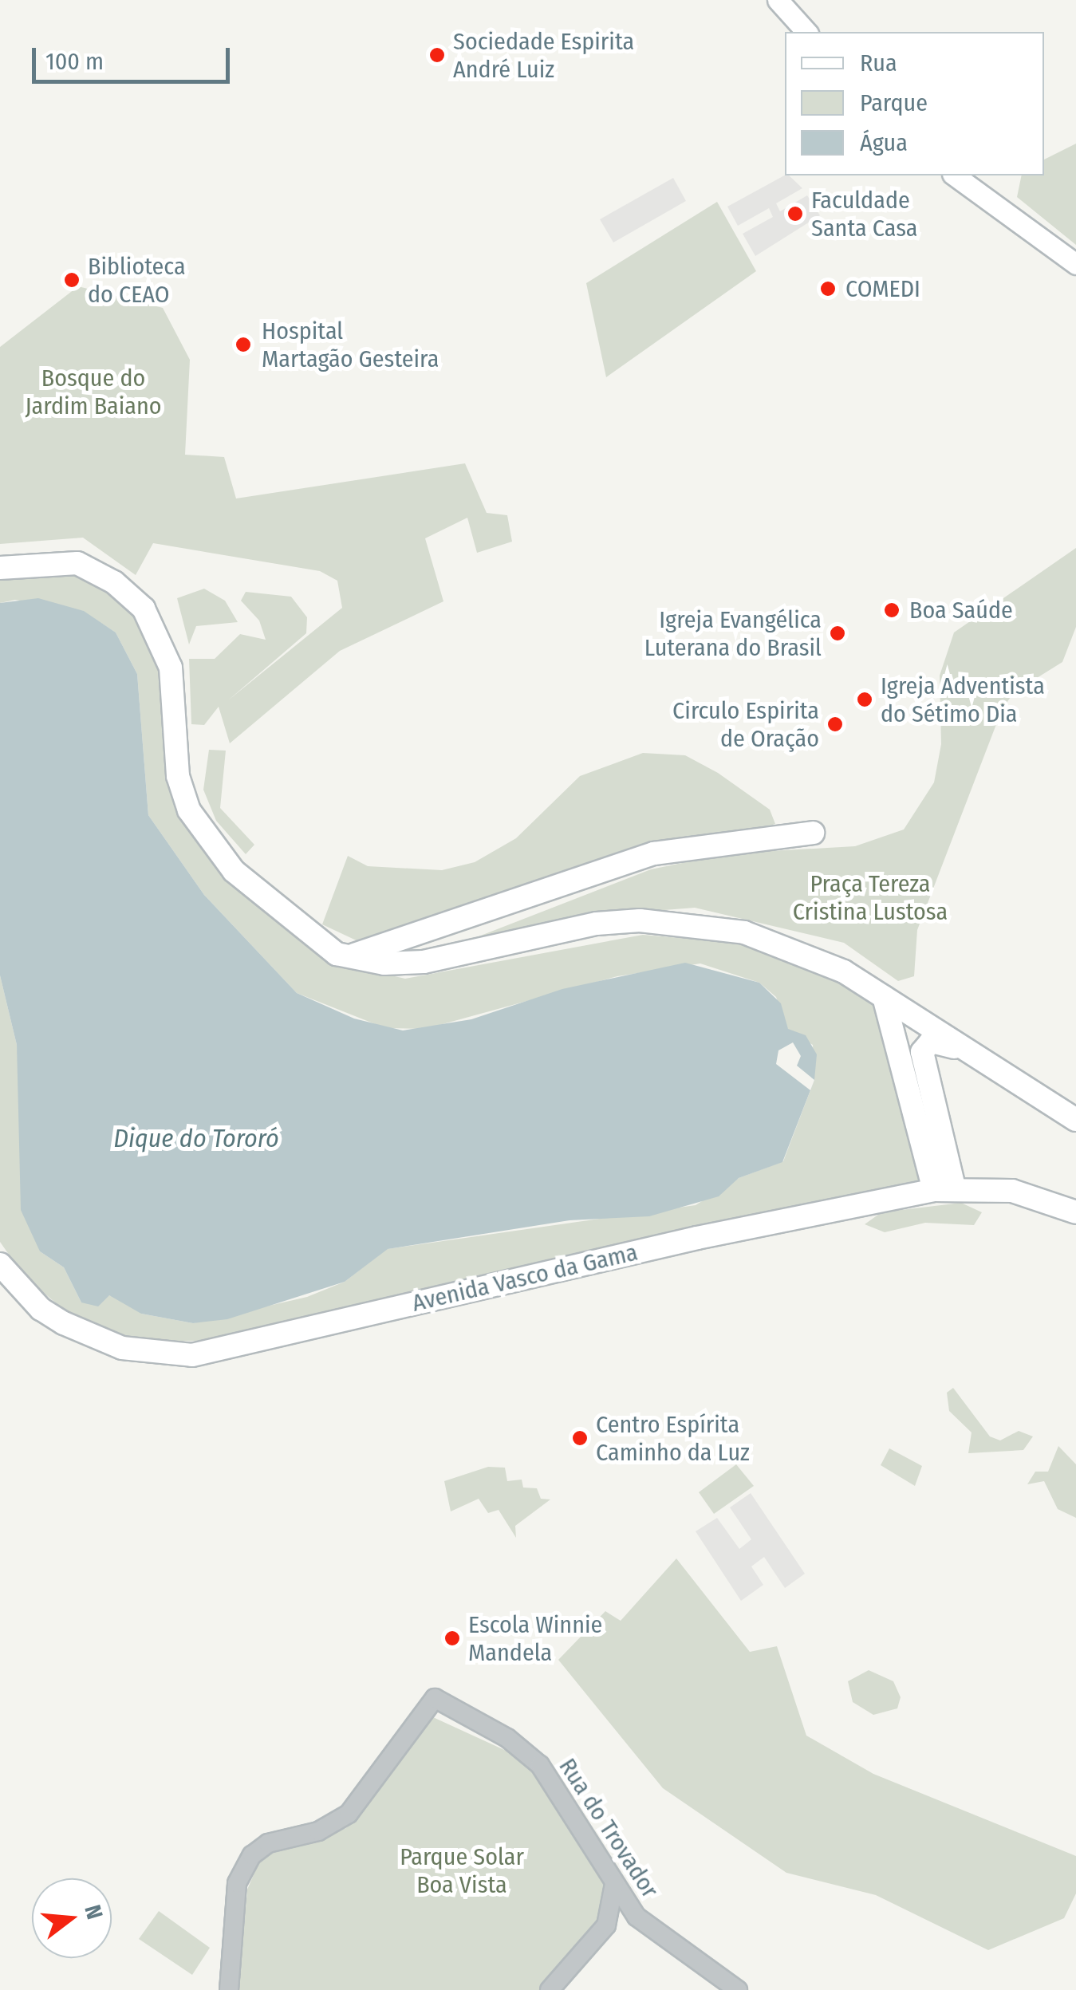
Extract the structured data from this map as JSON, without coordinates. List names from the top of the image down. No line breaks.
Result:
{"streets":{"main road":["Avenida Vasco da Gama"],"street":["Rua do Trovador"]},"water":["Dique do Tororó"],"parks":["Bosque do Jardim Baiano","Praça Tereza Cristina Lustosa","Parque Solar Boa Vista"],"places":["Sociedade Espirita André Luiz","Faculdade Santa Casa","Biblioteca do CEAO","COMEDI","Hospital Martagão Gesteira","Boa Saúde","Igreja Evangélica Luterana do Brasil","Igreja Adventista do Sétimo Dia","Circulo Espirita de Oração","Centro Espírita Caminho da Luz","Escola Winnie Mandela"],"legend":["Rua","Parque","Água"],"scale_bar":"100 m","north":"right"}
